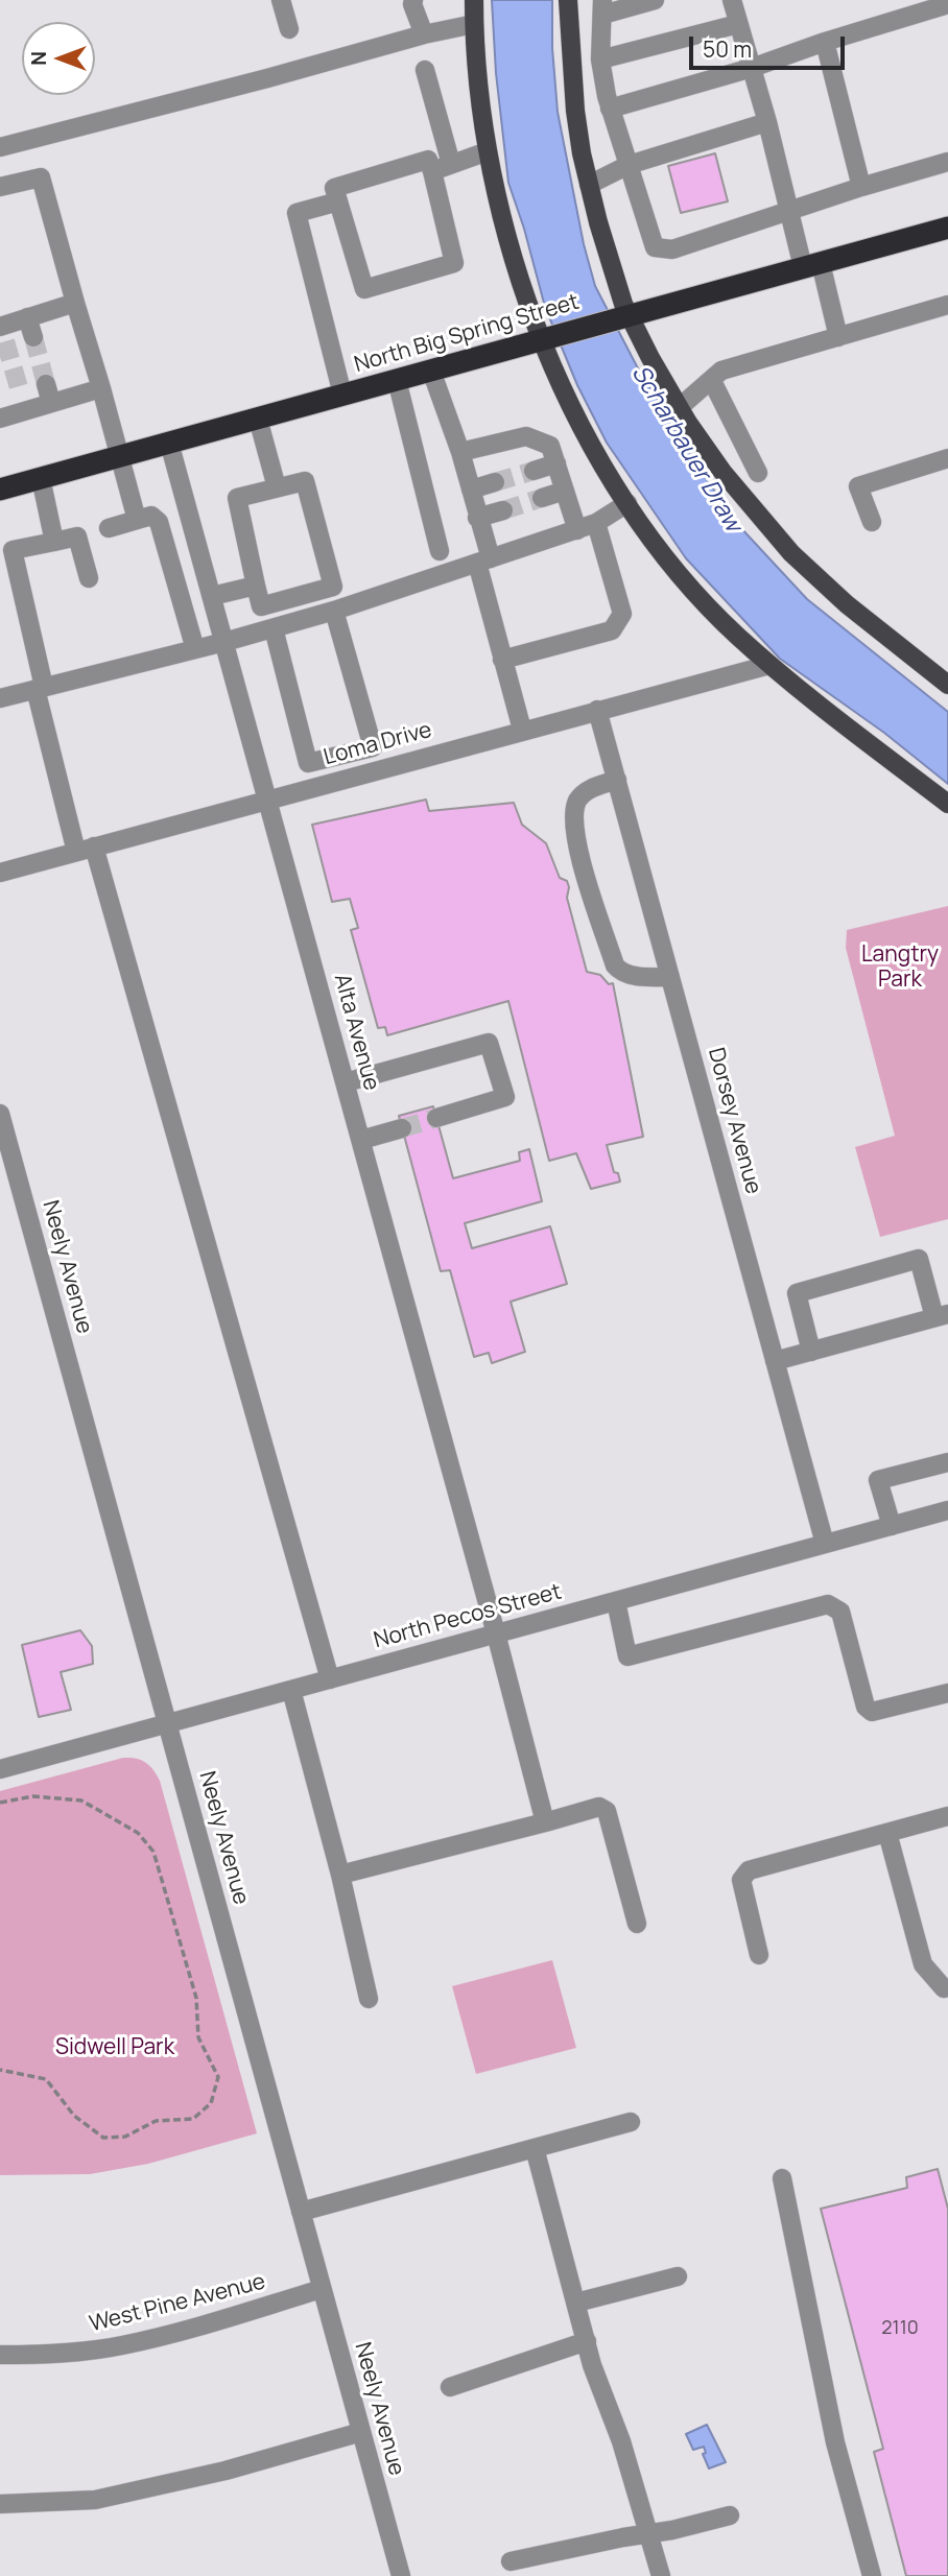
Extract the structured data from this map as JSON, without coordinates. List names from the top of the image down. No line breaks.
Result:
{"streets":{"highway":["North Big Spring Street"],"street":["Loma Drive","Alta Avenue","Dorsey Avenue","Neely Avenue","North Pecos Street","West Pine Avenue"]},"crossings":[["North Big Spring Street","Alta Avenue"],["Loma Drive","Alta Avenue"],["Loma Drive","Dorsey Avenue"],["Alta Avenue","North Pecos Street"],["Dorsey Avenue","North Pecos Street"],["Neely Avenue","North Pecos Street"],["Neely Avenue","West Pine Avenue"]],"water":["Scharbauer Draw"],"parks":["Langtry Park","Sidwell Park"],"house_numbers":["2110"],"scale_bar":"50 m","north":"left"}
